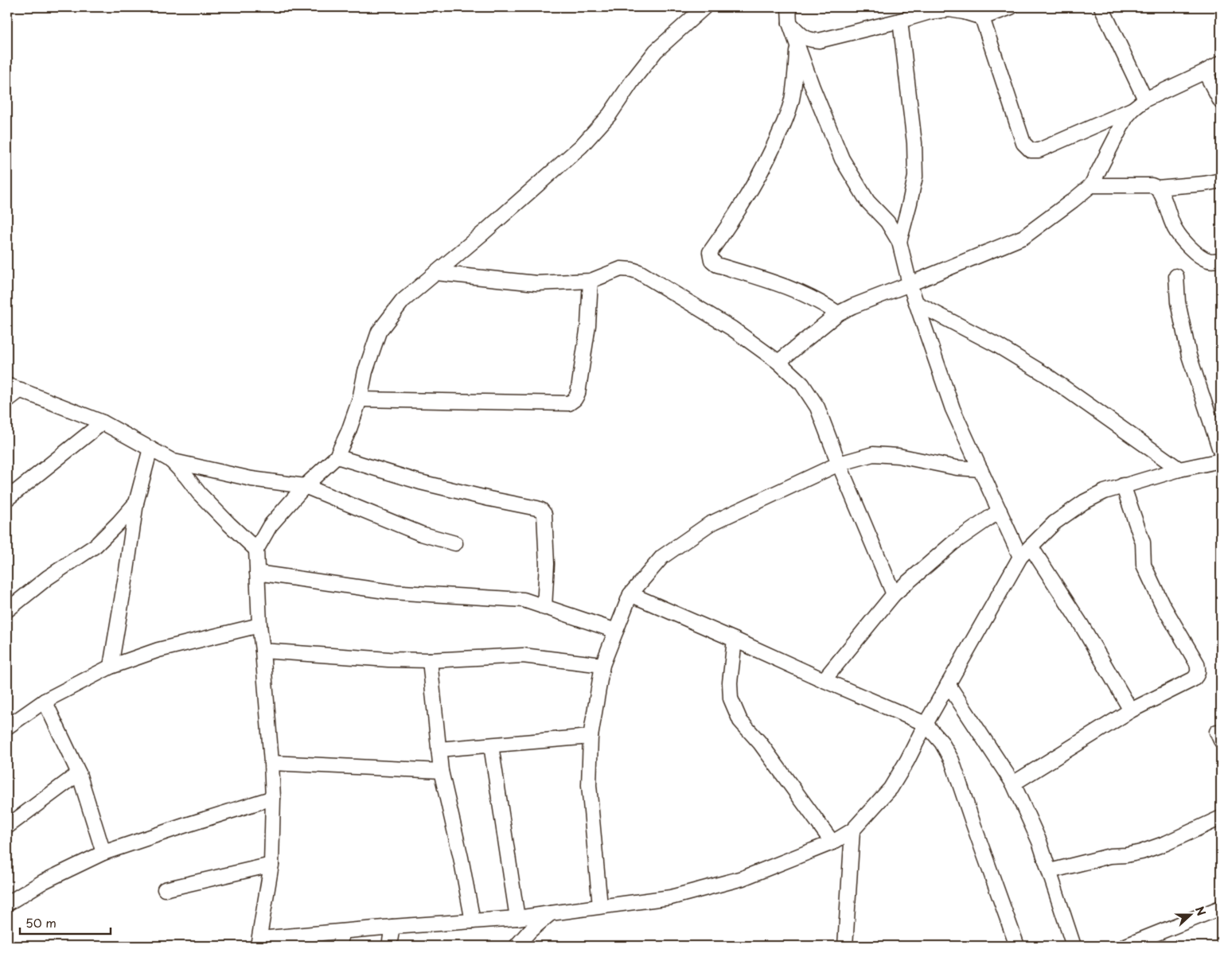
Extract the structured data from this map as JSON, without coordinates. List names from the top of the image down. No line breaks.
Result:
{"scale_bar":"50 m","north":"right"}
